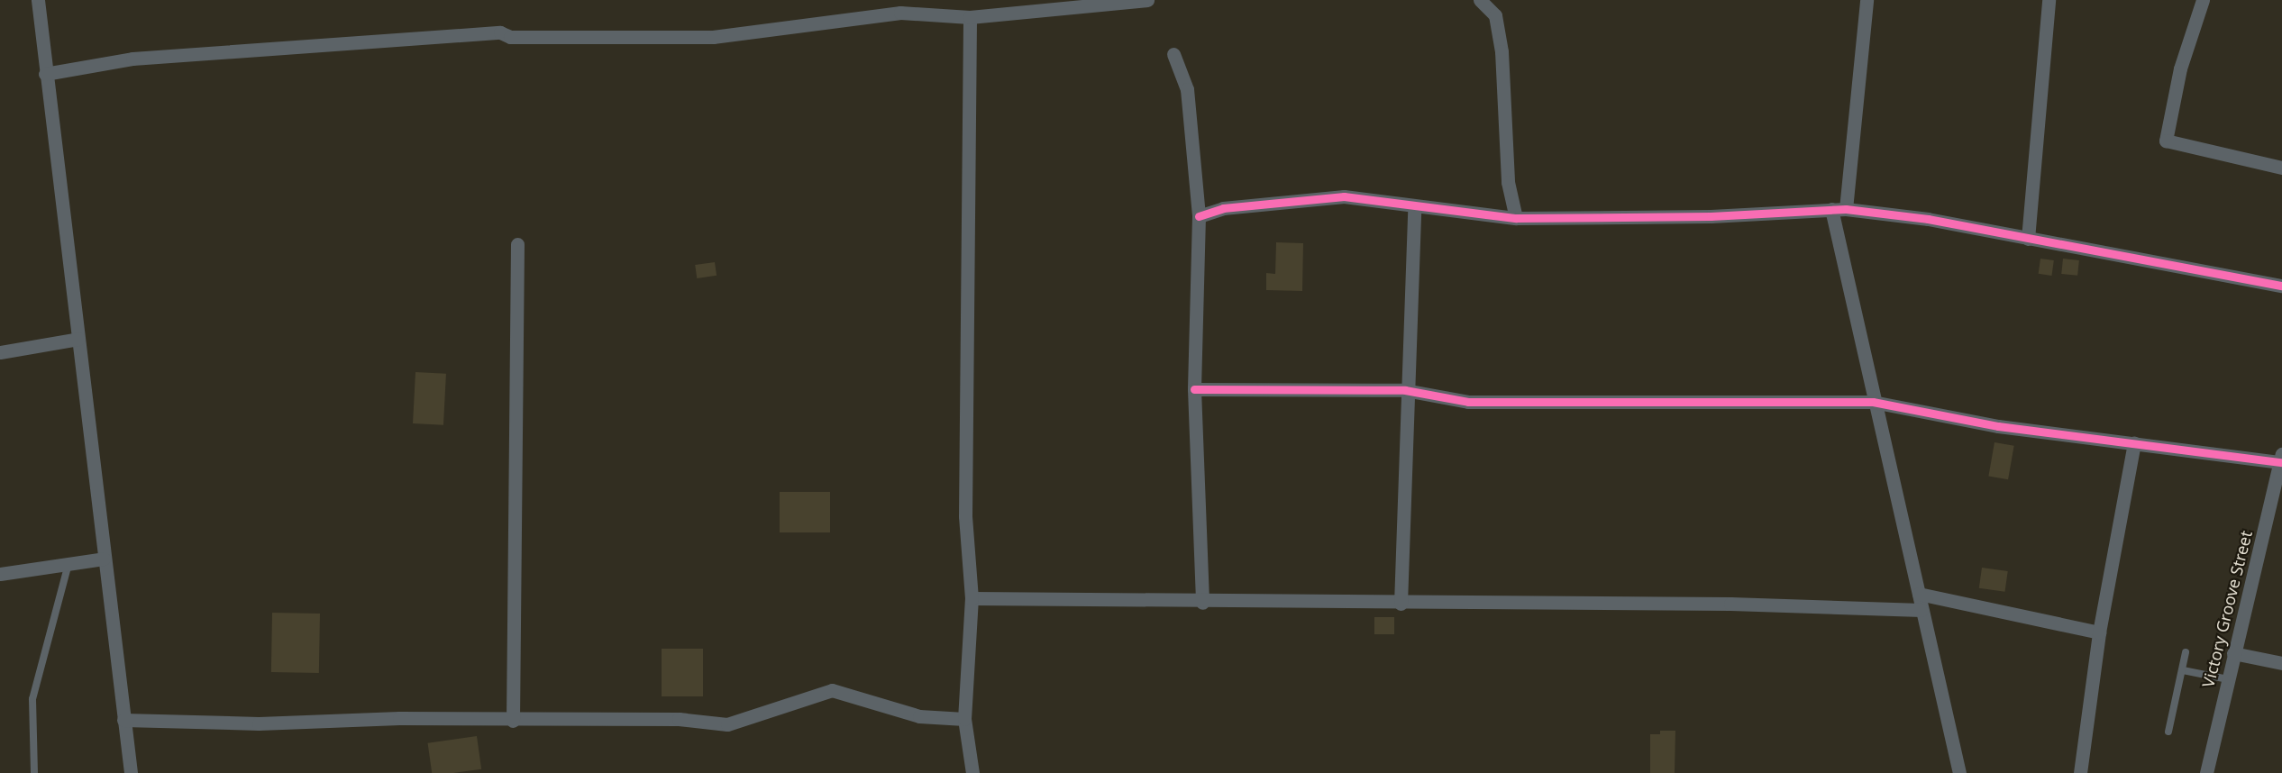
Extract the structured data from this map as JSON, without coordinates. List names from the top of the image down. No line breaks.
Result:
{"streets":{"street":["Victory Groove Street"]}}
